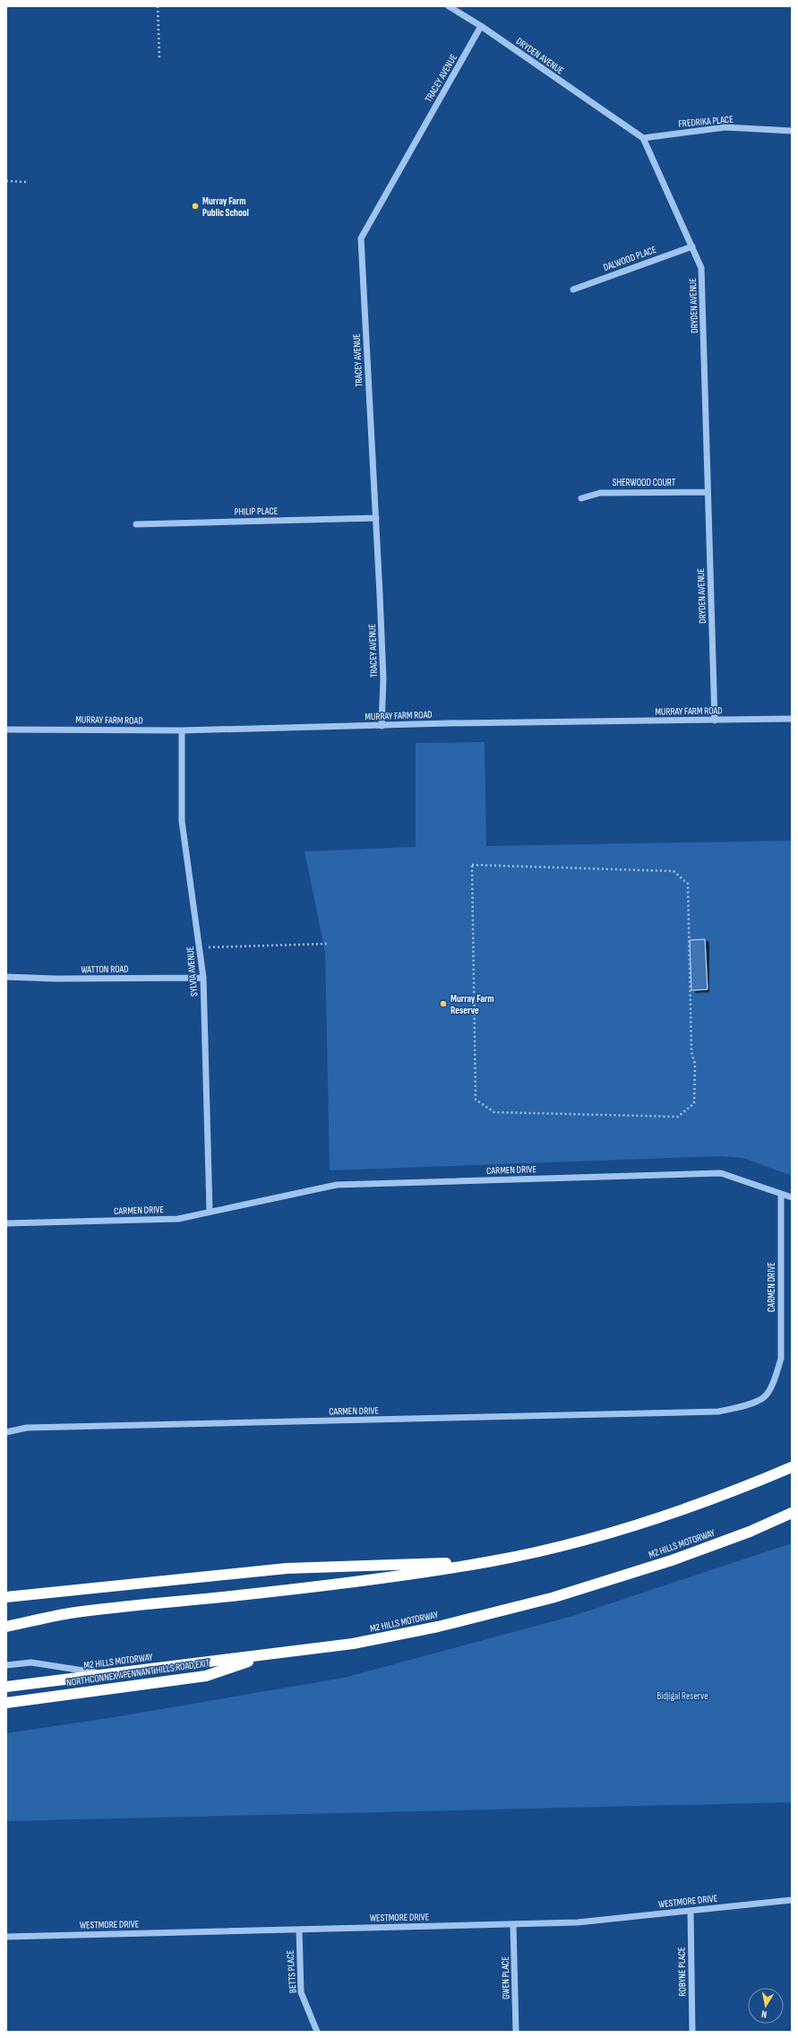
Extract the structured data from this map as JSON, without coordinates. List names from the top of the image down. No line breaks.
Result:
{"streets":{"highway":["M2 HILLS MOTORWAY","NORTHCONNEX / PENNANT HILLS ROAD EXIT"],"street":["DRYDEN AVENUE","TRACEY AVENUE","FREDRIKA PLACE","DALWOOD PLACE","SHERWOOD COURT","PHILIP PLACE","MURRAY FARM ROAD","WATTON ROAD","SYLVIA AVENUE","CARMEN DRIVE","WESTMORE DRIVE","BETTS PLACE","ROBYNE PLACE","GWEN PLACE"]},"crossings":[["DRYDEN AVENUE","TRACEY AVENUE"],["DRYDEN AVENUE","FREDRIKA PLACE"],["DRYDEN AVENUE","DALWOOD PLACE"],["DRYDEN AVENUE","SHERWOOD COURT"],["DRYDEN AVENUE","MURRAY FARM ROAD"],["TRACEY AVENUE","PHILIP PLACE"],["TRACEY AVENUE","MURRAY FARM ROAD"],["MURRAY FARM ROAD","SYLVIA AVENUE"],["WATTON ROAD","SYLVIA AVENUE"],["SYLVIA AVENUE","CARMEN DRIVE"],["M2 HILLS MOTORWAY","NORTHCONNEX / PENNANT HILLS ROAD EXIT"],["WESTMORE DRIVE","BETTS PLACE"],["WESTMORE DRIVE","ROBYNE PLACE"],["WESTMORE DRIVE","GWEN PLACE"]],"parks":["Bidjigal Reserve"],"places":["Murray Farm Public School","Murray Farm Reserve"],"north":"bottom"}
